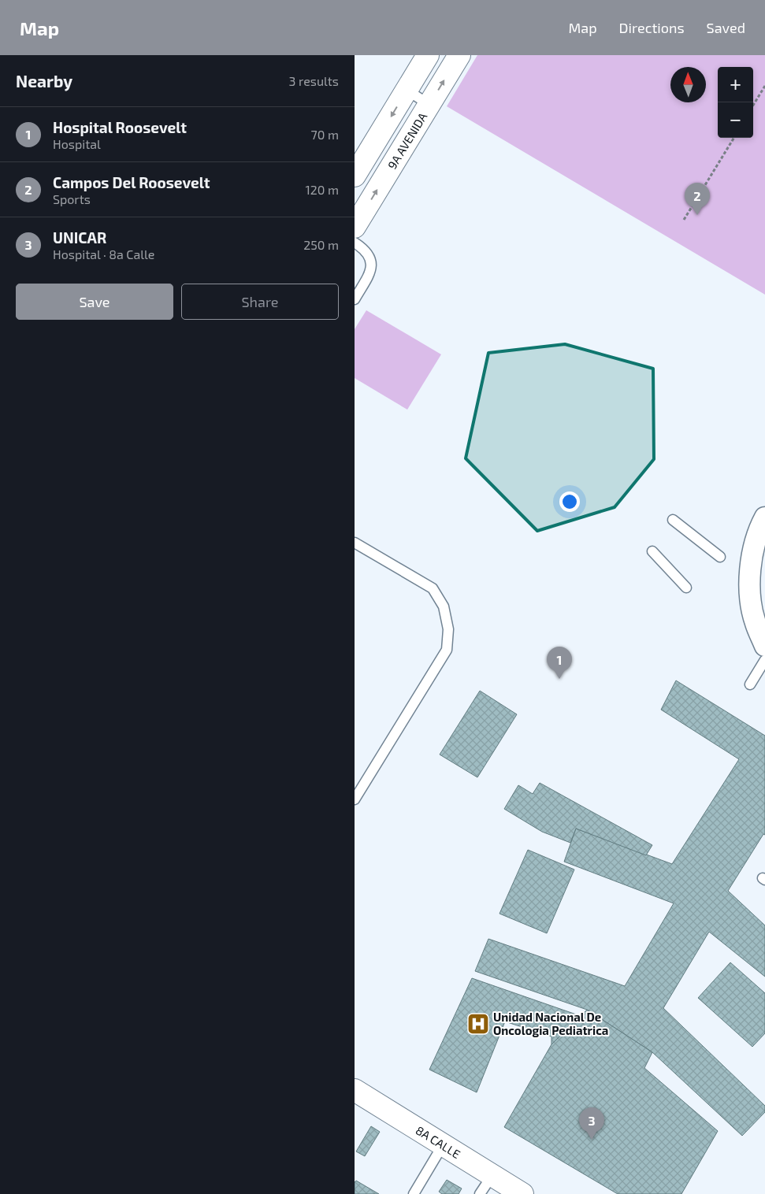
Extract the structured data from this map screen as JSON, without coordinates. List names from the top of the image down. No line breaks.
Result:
{"streets":{"main road":["9A AVENIDA","8A CALLE"]},"places":{"hospital":["Unidad Nacional De Oncologia Pediatrica"]},"north":"top","page":{"header":"Map","nav":["Map","Directions","Saved"],"heading":["Nearby","3 results"],"map_buttons":["+","−"],"list":[{"mark":"1","name":"Hospital Roosevelt","note":"Hospital","value":"70 m"},{"mark":"2","name":"Campos Del Roosevelt","note":"Sports","value":"120 m"},{"mark":"3","name":"UNICAR","note":"Hospital · 8a Calle","value":"250 m"}],"pins":["2","1","3"],"buttons":["Save","Share"]}}
